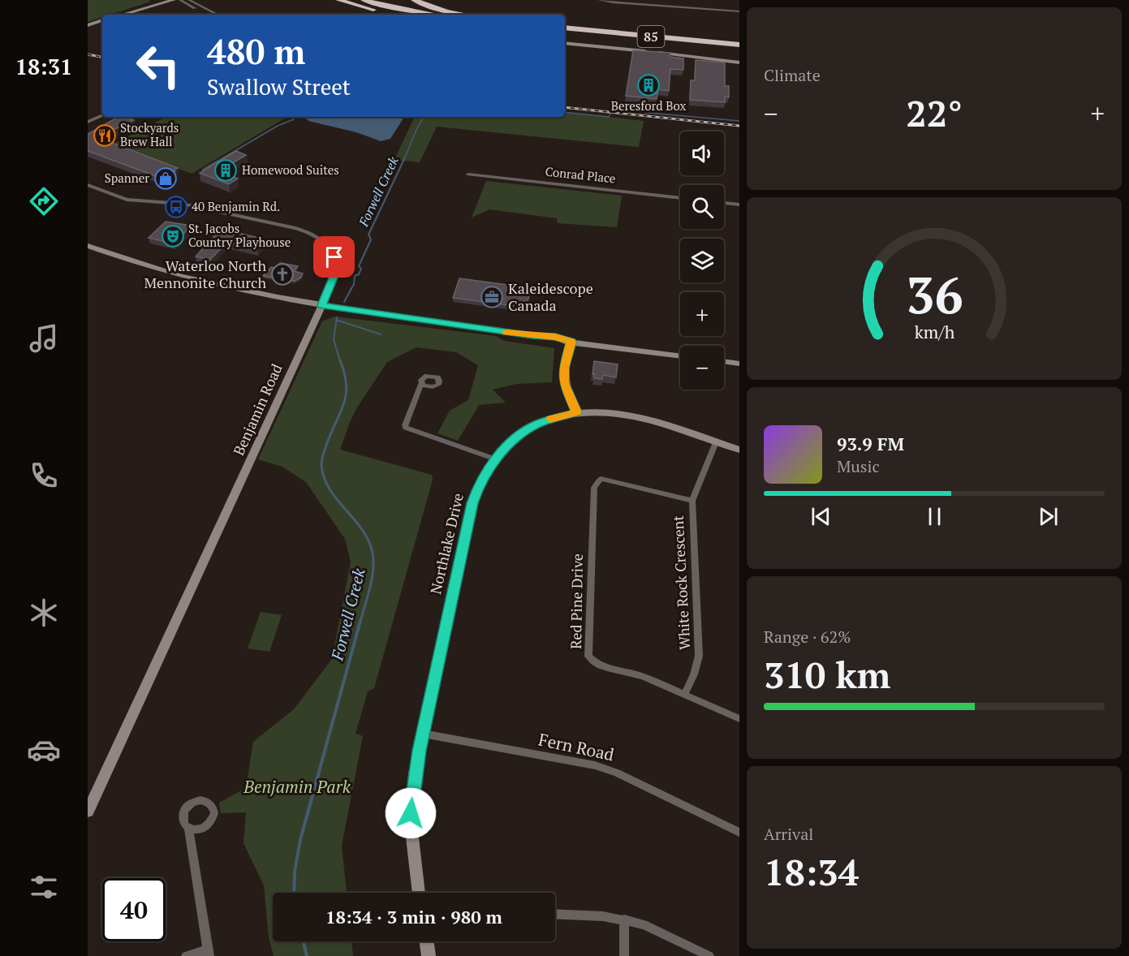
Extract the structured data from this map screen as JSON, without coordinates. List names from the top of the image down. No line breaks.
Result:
{"streets":{"highway":["85"],"street":["Conrad Place","Benjamin Road","Northlake Drive","White Rock Crescent","Red Pine Drive","Fern Road"]},"crossings":[["Northlake Drive","White Rock Crescent"],["Northlake Drive","Fern Road"],["White Rock Crescent","Red Pine Drive"]],"water":["Forwell Creek"],"parks":["Benjamin Park"],"places":{"building":["Beresford Box","Homewood Suites"],"restaurant":["Stockyards Brew Hall"],"shop":["Spanner"],"bus stop":["40 Benjamin Rd."],"theatre":["St. Jacobs Country Playhouse"],"church":["Waterloo North Mennonite Church"],"office":["Kaleidescope Canada"]},"page":{"tabs":"18:31","tile":["Climate",["Range · 62%","310 km"],["Arrival","18:34"]],"turn":["480 m","Swallow Street"],"heat":["−","22°","+"],"map_buttons":["+","−"],"song":["93.9 FM","Music"],"limit":"40","trip":"18:34 · 3 min · 980 m","gauge":["36","km/h"]}}
